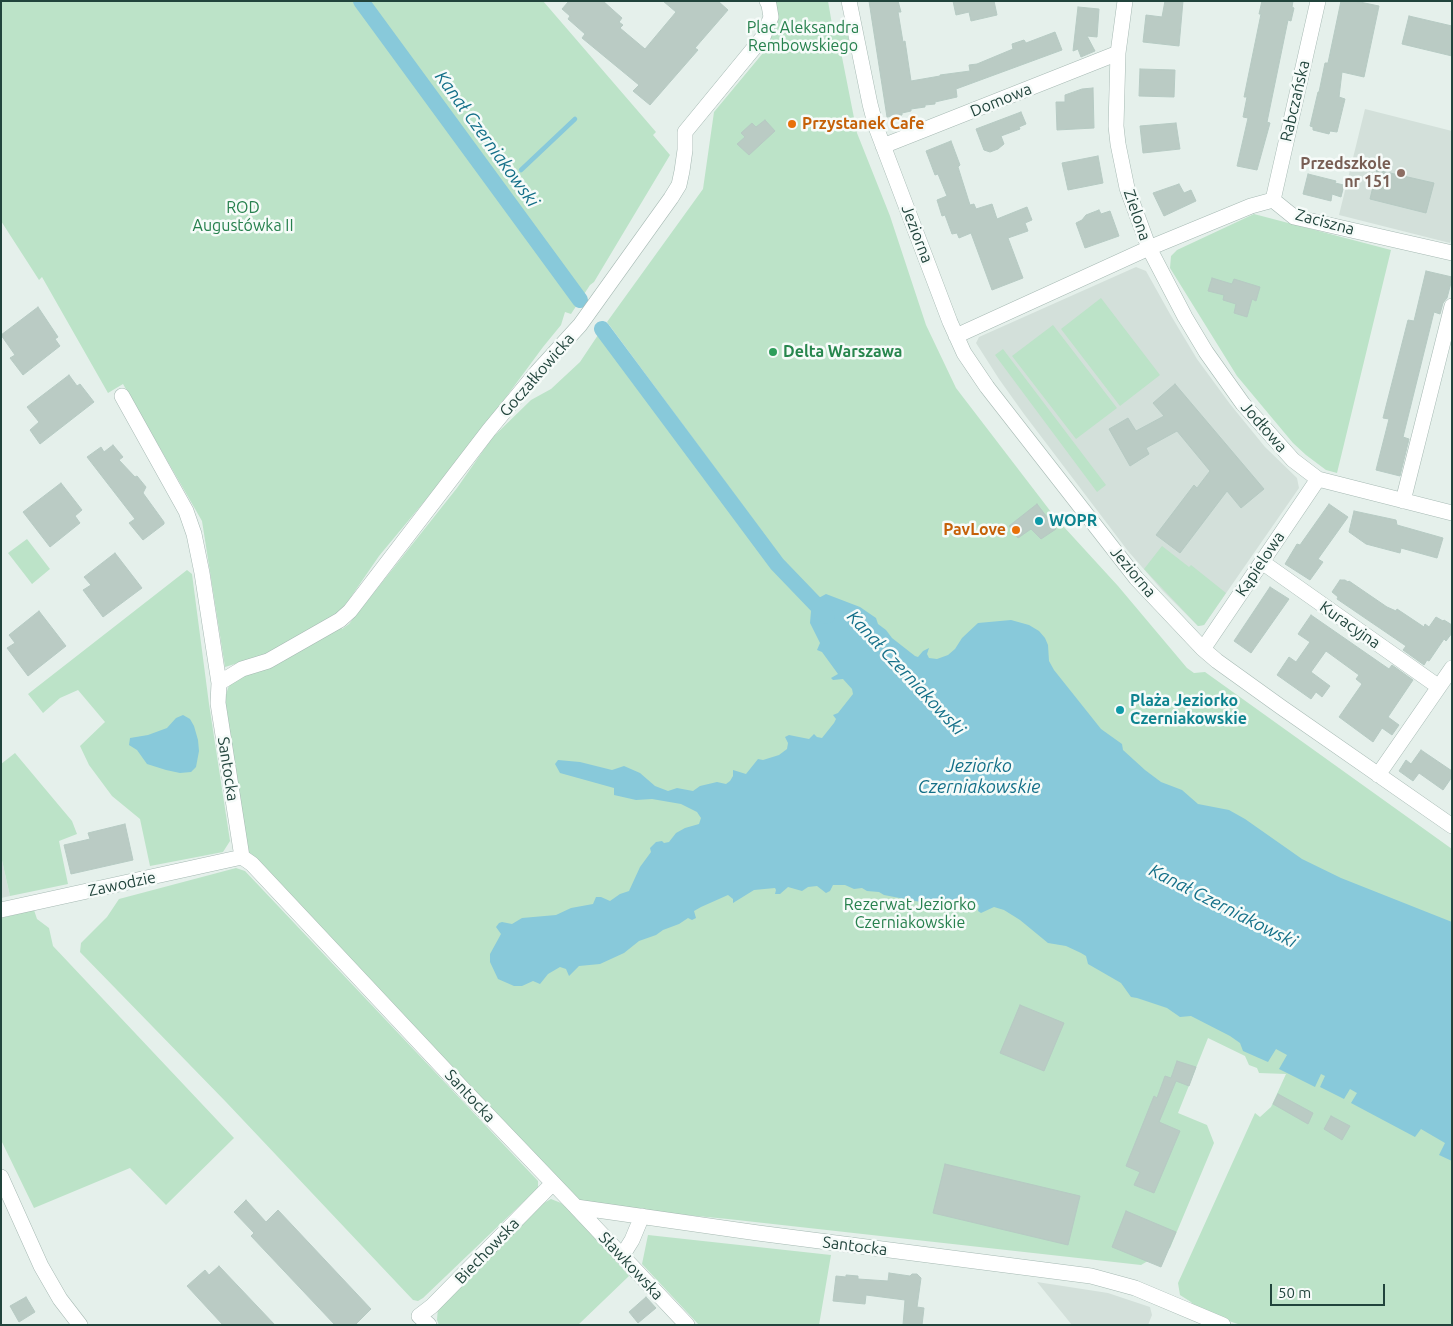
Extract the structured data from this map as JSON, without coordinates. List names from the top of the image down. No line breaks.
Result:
{"streets":{"street":["Domowa","Rabczańska","Zielona","Zaciszna","Jeziorna","Goczałkowicka","Jodłowa","Kąpielowa","Kuracyjna","Santocka","Zawodzie","Biechowska","Sławkowska"]},"crossings":[["Domowa","Zielona"],["Domowa","Jeziorna"],["Rabczańska","Zaciszna"],["Zielona","Jeziorna"],["Zielona","Jodłowa"],["Jeziorna","Kąpielowa"],["Goczałkowicka","Santocka"],["Jodłowa","Kąpielowa"],["Kąpielowa","Kuracyjna"],["Santocka","Zawodzie"],["Santocka","Biechowska"],["Santocka","Sławkowska"]],"water":["Kanał Czerniakowski","Jeziorko Czerniakowskie"],"parks":["Plac Aleksandra Rembowskiego","ROD Augustówka II","Rezerwat Jeziorko Czerniakowskie"],"places":["Przystanek Cafe","Przedszkole nr 151","Delta Warszawa","WOPR","PavLove","Plaża Jeziorko Czerniakowskie"],"scale_bar":"50 m"}
